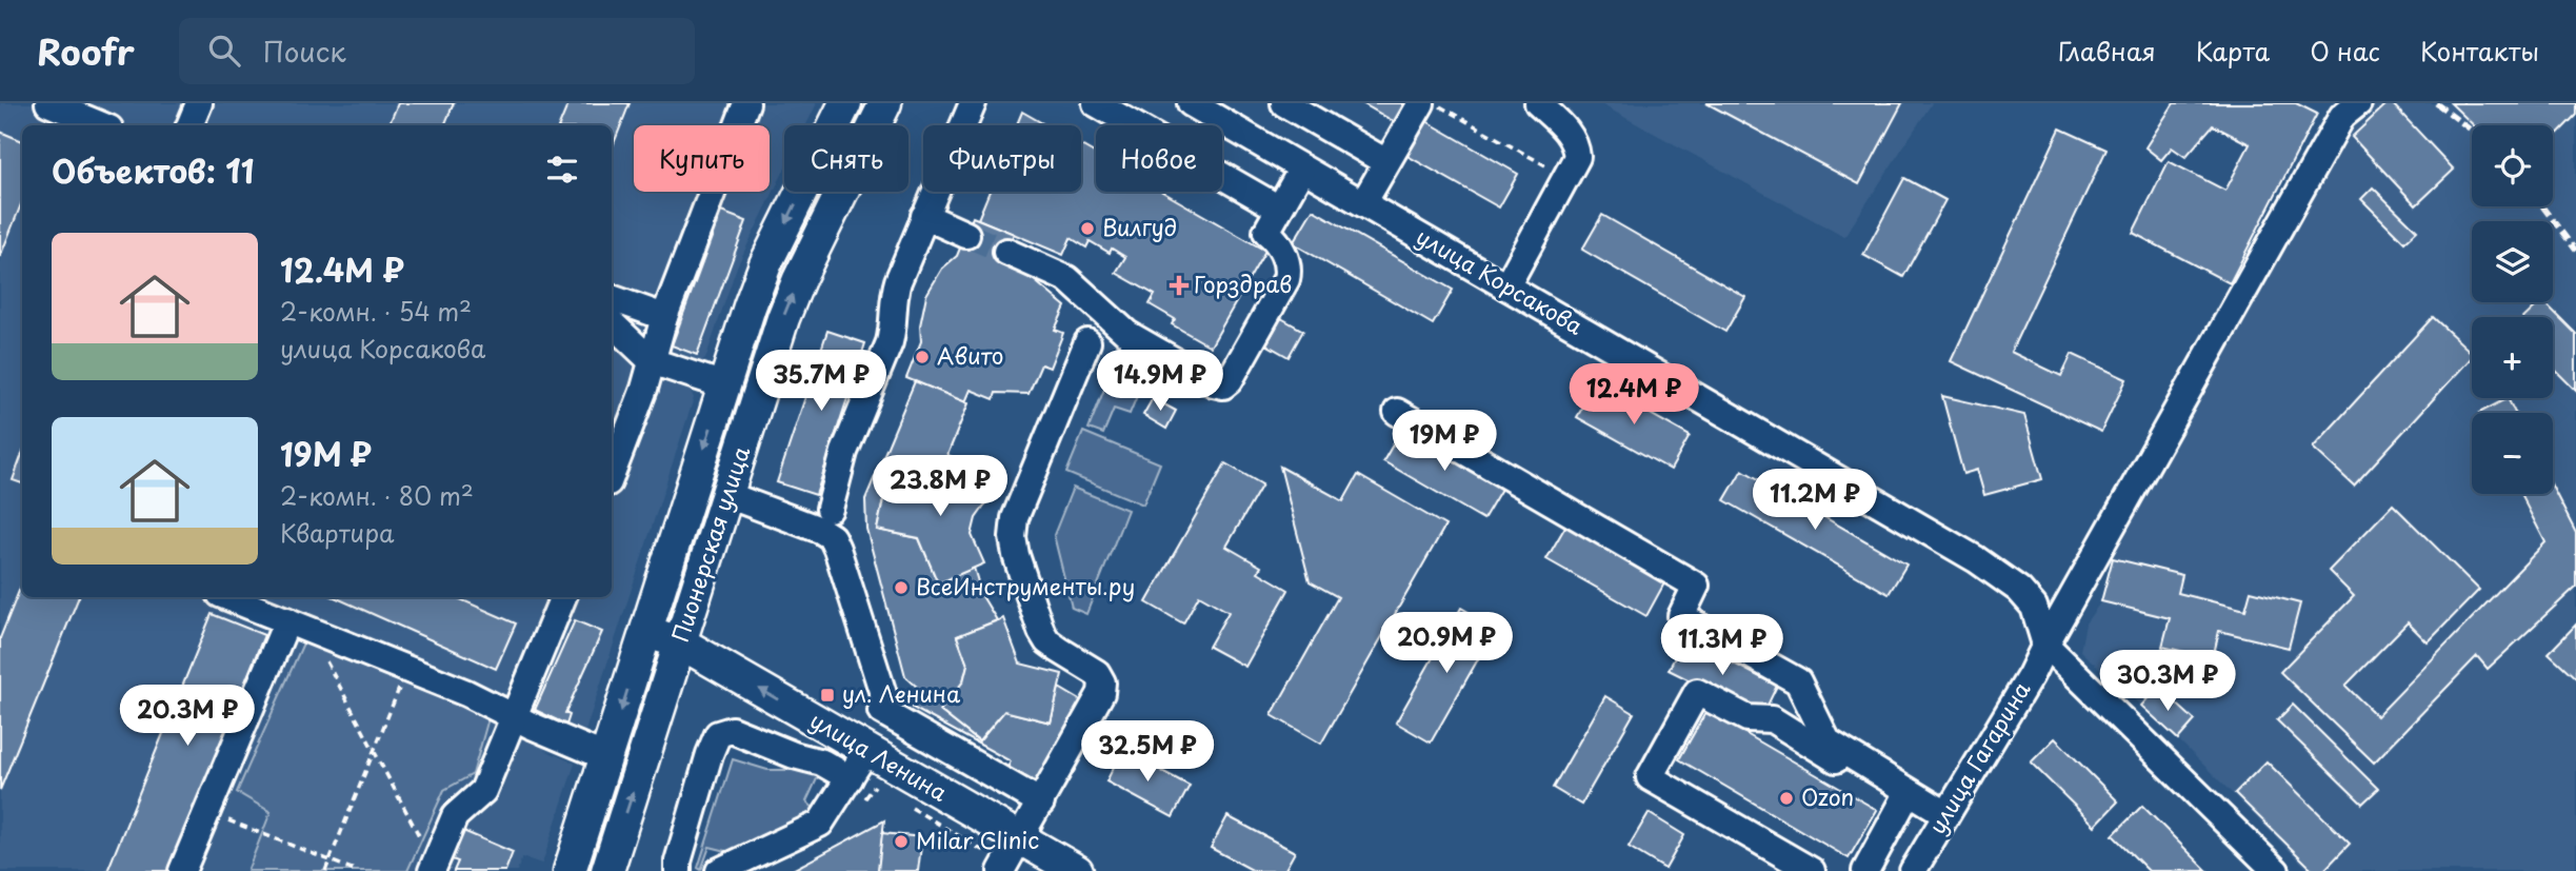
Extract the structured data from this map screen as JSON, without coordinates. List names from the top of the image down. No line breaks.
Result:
{"streets":{"main road":["Пионерская улица","улица Ленина"],"street":["улица Корсакова","улица Гагарина"]},"crossings":[["улица Корсакова","улица Гагарина"],["Пионерская улица","улица Ленина"]],"one_way":["улица Ленина"],"places":{"other":["Вилгуд","Авито","ВсеИнструменты.ру","Ozon","Milar Clinic"],"health":["Горздрав"],"transit":["ул. Ленина"]},"page":{"header":"Roofr","search":"Поиск","nav":["Главная","Карта","О нас","Контакты"],"map_buttons":["+","−"],"chip":["Купить","Снять","Фильтры","Новое"],"heading":"Объектов: 11","list":[{"name":"12.4M ₽","note":"2-комн. · 54 m² · улица Корсакова"},{"name":"19M ₽","note":"2-комн. · 80 m² · Квартира"}],"price":["35.7M ₽","14.9M ₽","12.4M ₽","19M ₽","23.8M ₽","11.2M ₽","20.9M ₽","11.3M ₽","30.3M ₽","20.3M ₽","32.5M ₽"]}}
